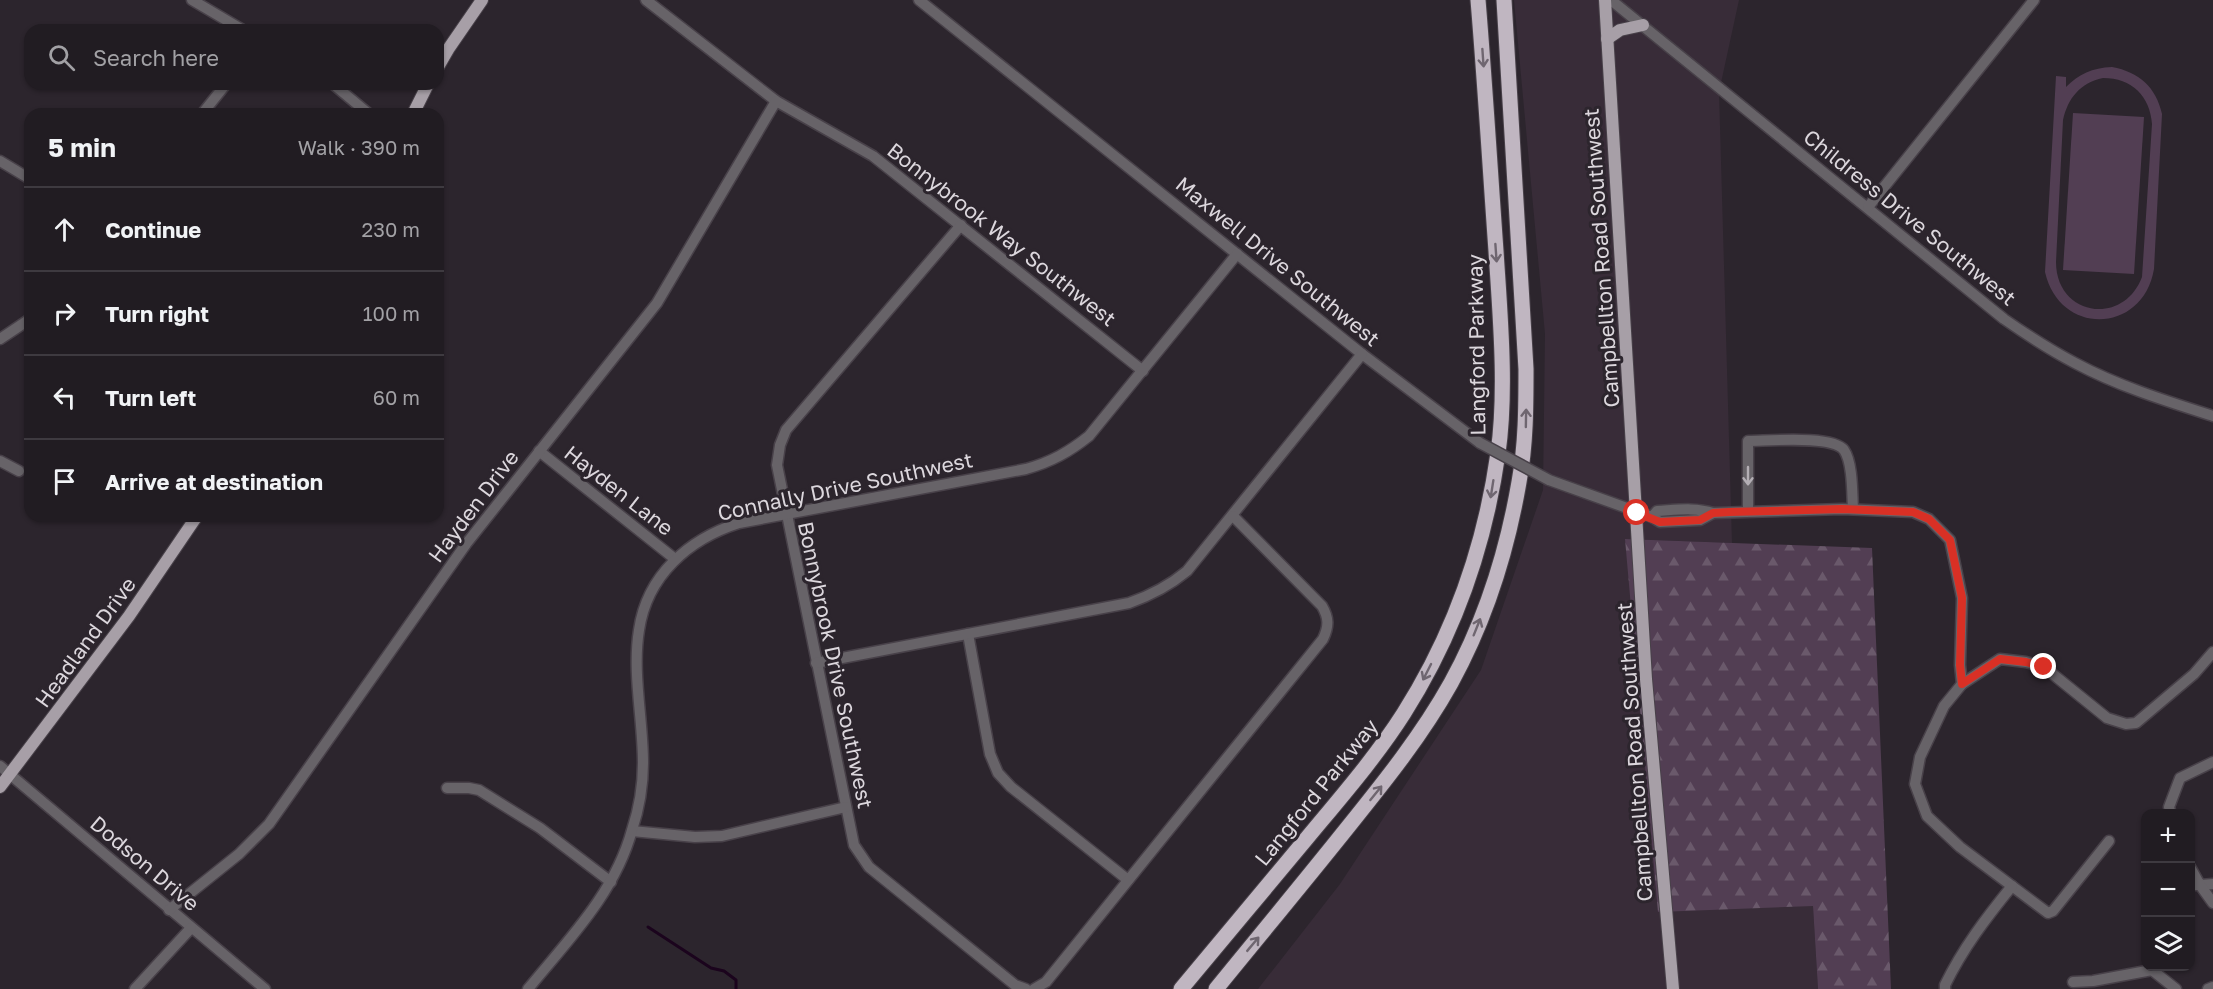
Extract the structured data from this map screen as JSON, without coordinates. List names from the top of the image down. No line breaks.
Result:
{"streets":{"highway":["Langford Parkway"],"main road":["Campbellton Road Southwest","Headland Drive"],"street":["Childress Drive Southwest","Bonnybrook Way Southwest","Maxwell Drive Southwest","Connally Drive Southwest","Hayden Lane","Hayden Drive","Bonnybrook Drive Southwest","Dodson Drive"]},"crossings":[["Bonnybrook Way Southwest","Connally Drive Southwest"],["Bonnybrook Way Southwest","Hayden Drive"],["Bonnybrook Way Southwest","Bonnybrook Drive Southwest"],["Campbellton Road Southwest","Maxwell Drive Southwest"],["Maxwell Drive Southwest","Connally Drive Southwest"],["Connally Drive Southwest","Hayden Lane"],["Connally Drive Southwest","Bonnybrook Drive Southwest"],["Hayden Lane","Hayden Drive"],["Hayden Drive","Dodson Drive"],["Headland Drive","Dodson Drive"]],"page":{"search":"Search here","heading":["5 min","Walk · 390 m"],"list":[["Continue","230 m"],["Turn right","100 m"],["Turn left","60 m"],"Arrive at destination"],"map_buttons":["+","−"]}}
